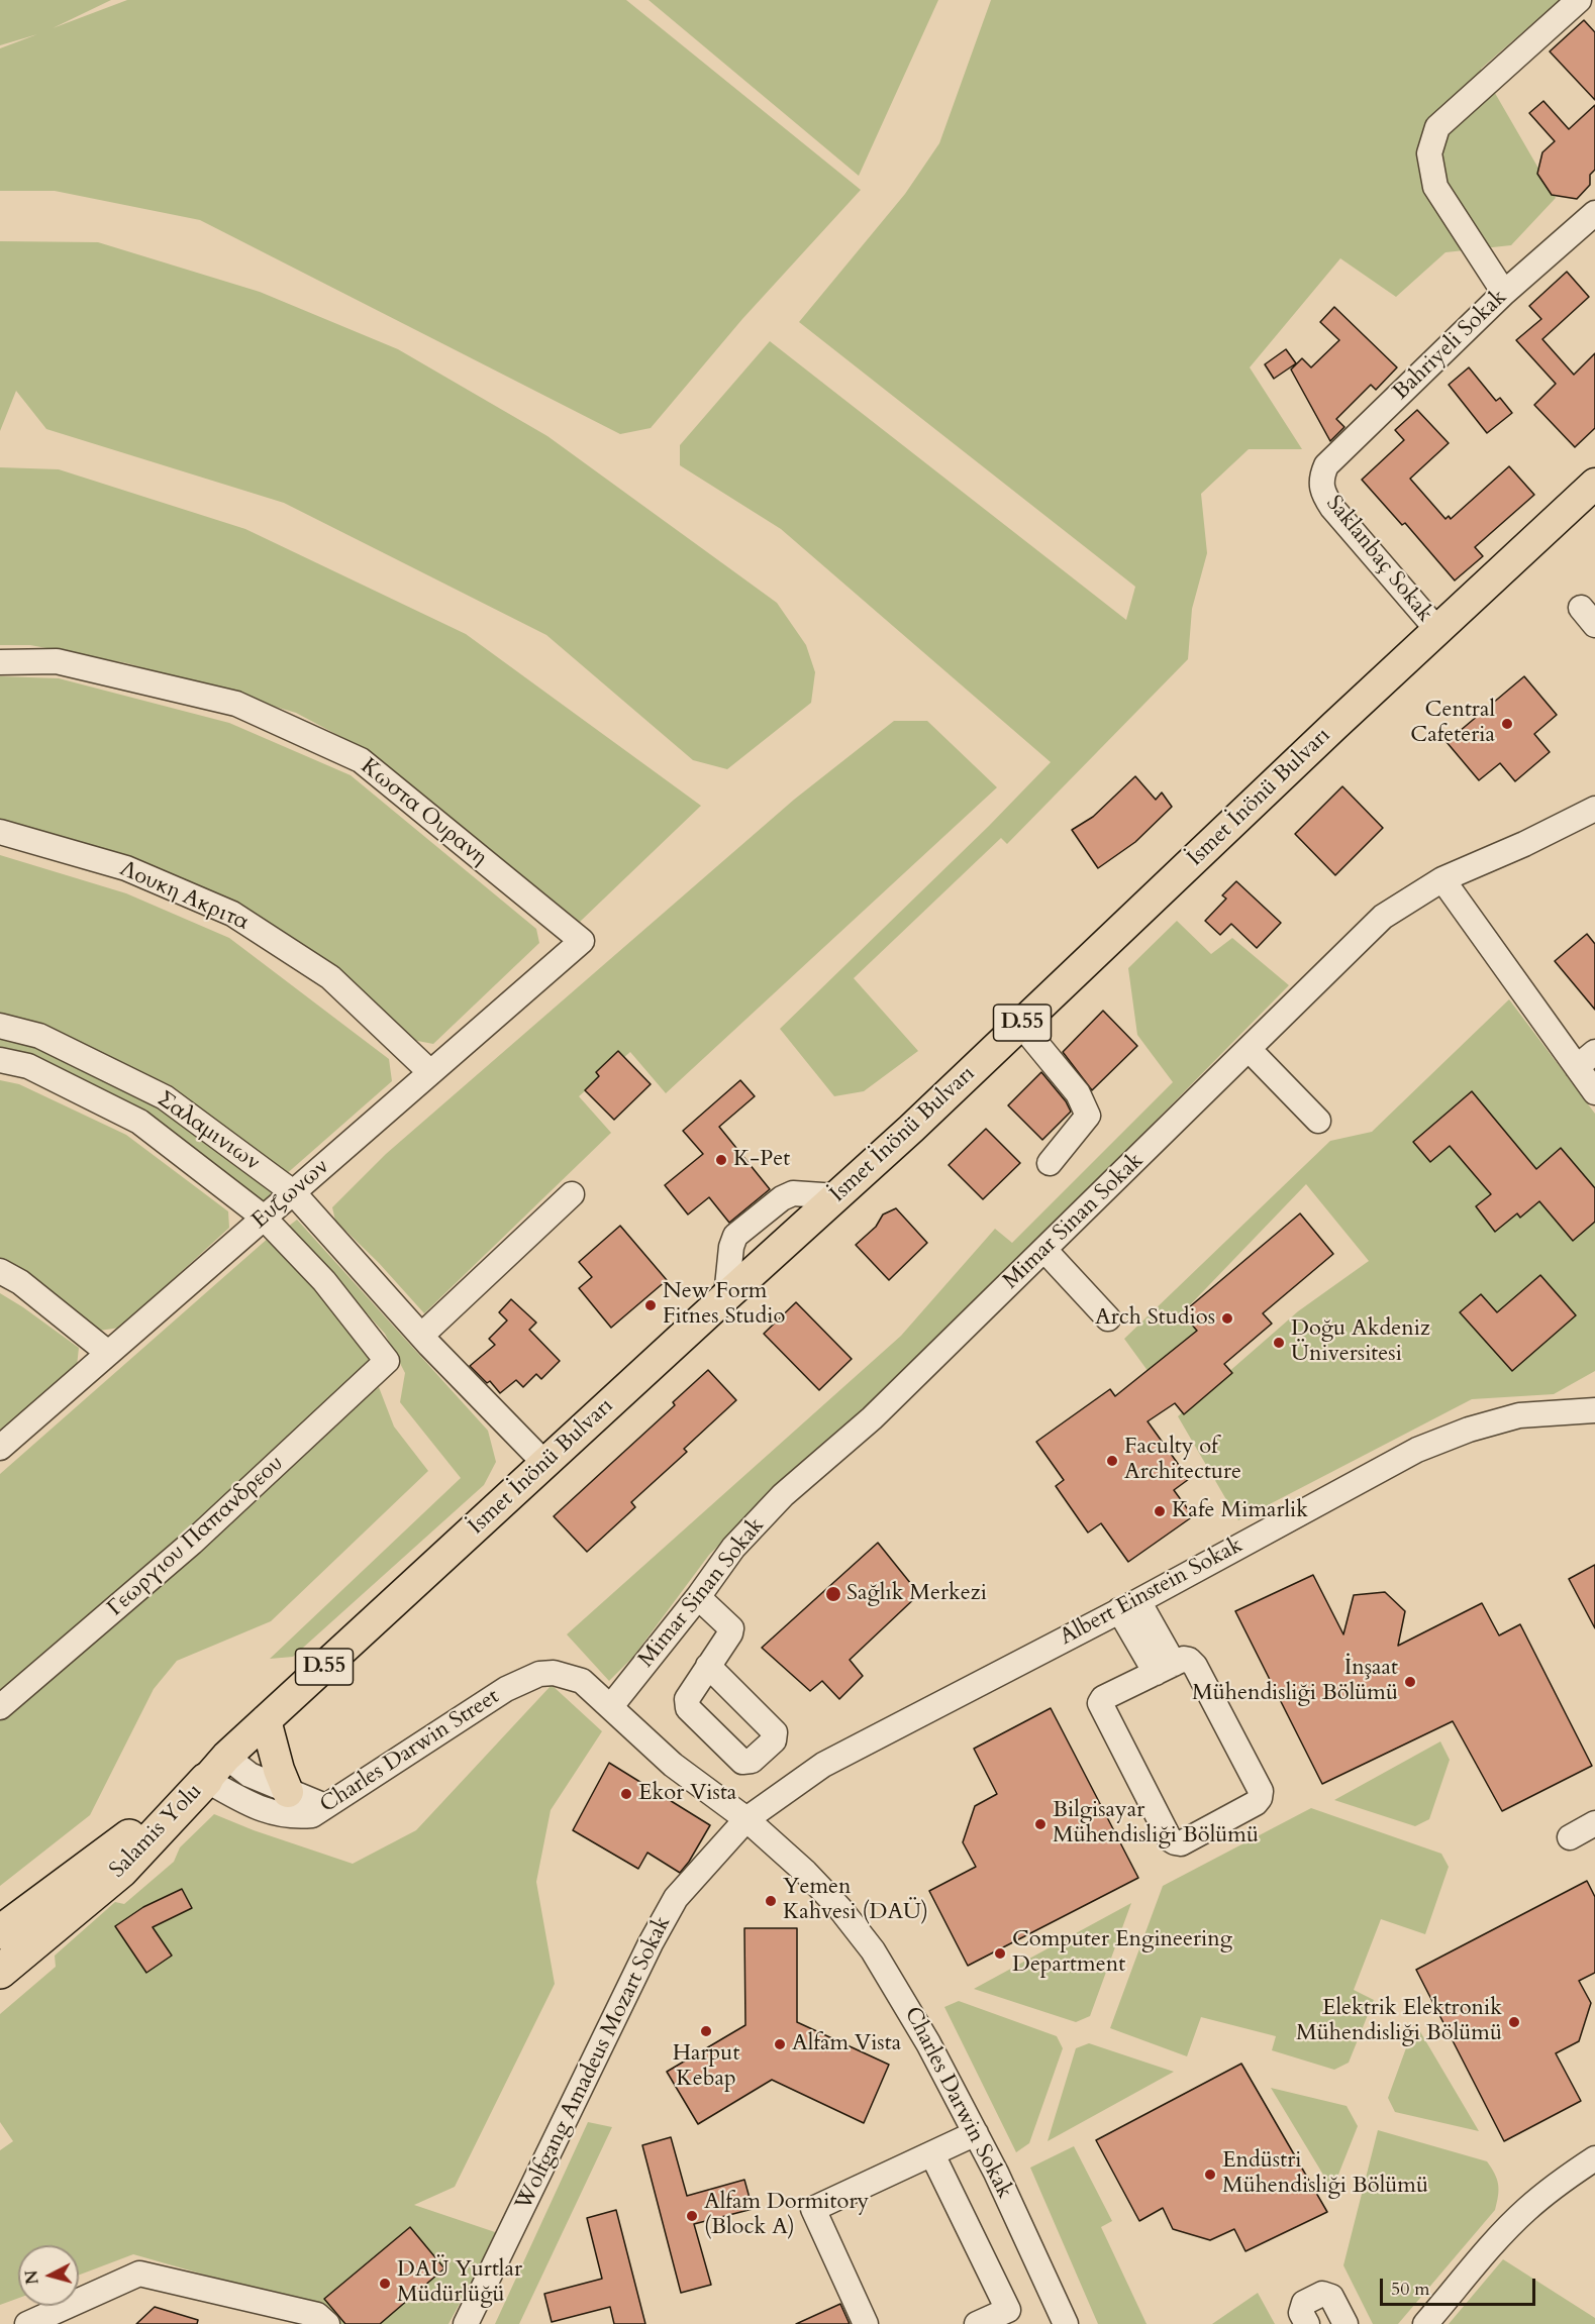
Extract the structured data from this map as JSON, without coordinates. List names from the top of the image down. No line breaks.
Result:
{"streets":{"highway":["D.55","Salamis Yolu"],"main road":["İsmet İnönü Bulvarı"],"street":["Bahriyeli Sokak","Saklanbaç Sokak","Κωστα Ουρανη","Λουκη Ακριτα","Σαλαμινιων","Ευζωνων","Mimar Sinan Sokak","Γεωργιου Παπανδρεου","Albert Einstein Sokak","Charles Darwin Street","Wolfgang Amadeus Mozart Sokak","Charles Darwin Sokak"]},"crossings":[["Bahriyeli Sokak","Saklanbaç Sokak"],["Saklanbaç Sokak","İsmet İnönü Bulvarı"],["İsmet İnönü Bulvarı","Σαλαμινιων"],["İsmet İnönü Bulvarı","Charles Darwin Street"],["İsmet İnönü Bulvarı","Salamis Yolu"],["Κωστα Ουρανη","Ευζωνων"],["Λουκη Ακριτα","Ευζωνων"],["Σαλαμινιων","Ευζωνων"],["Σαλαμινιων","Γεωργιου Παπανδρεου"],["Mimar Sinan Sokak","Charles Darwin Sokak"],["Albert Einstein Sokak","Wolfgang Amadeus Mozart Sokak"],["Albert Einstein Sokak","Charles Darwin Sokak"],["Charles Darwin Street","Salamis Yolu"],["Charles Darwin Street","Charles Darwin Sokak"],["Wolfgang Amadeus Mozart Sokak","Charles Darwin Sokak"]],"places":["Central Cafeteria","K-Pet","New Form Fitnes Studio","Arch Studios","Doğu Akdeniz Üniversitesi","Faculty of Architecture","Kafe Mimarlik","Sağlık Merkezi","İnşaat Mühendisliği Bölümü","Ekor Vista","Bilgisayar Mühendisliği Bölümü","Yemen Kahvesi (DAÜ)","Computer Engineering Department","Elektrik Elektronik Mühendisliği Bölümü","Harput Kebap","Alfam Vista","Endüstri Mühendisliği Bölümü","Alfam Dormitory (Block A)","DAÜ Yurtlar Müdürlüğü"],"scale_bar":"50 m","north":"left"}
